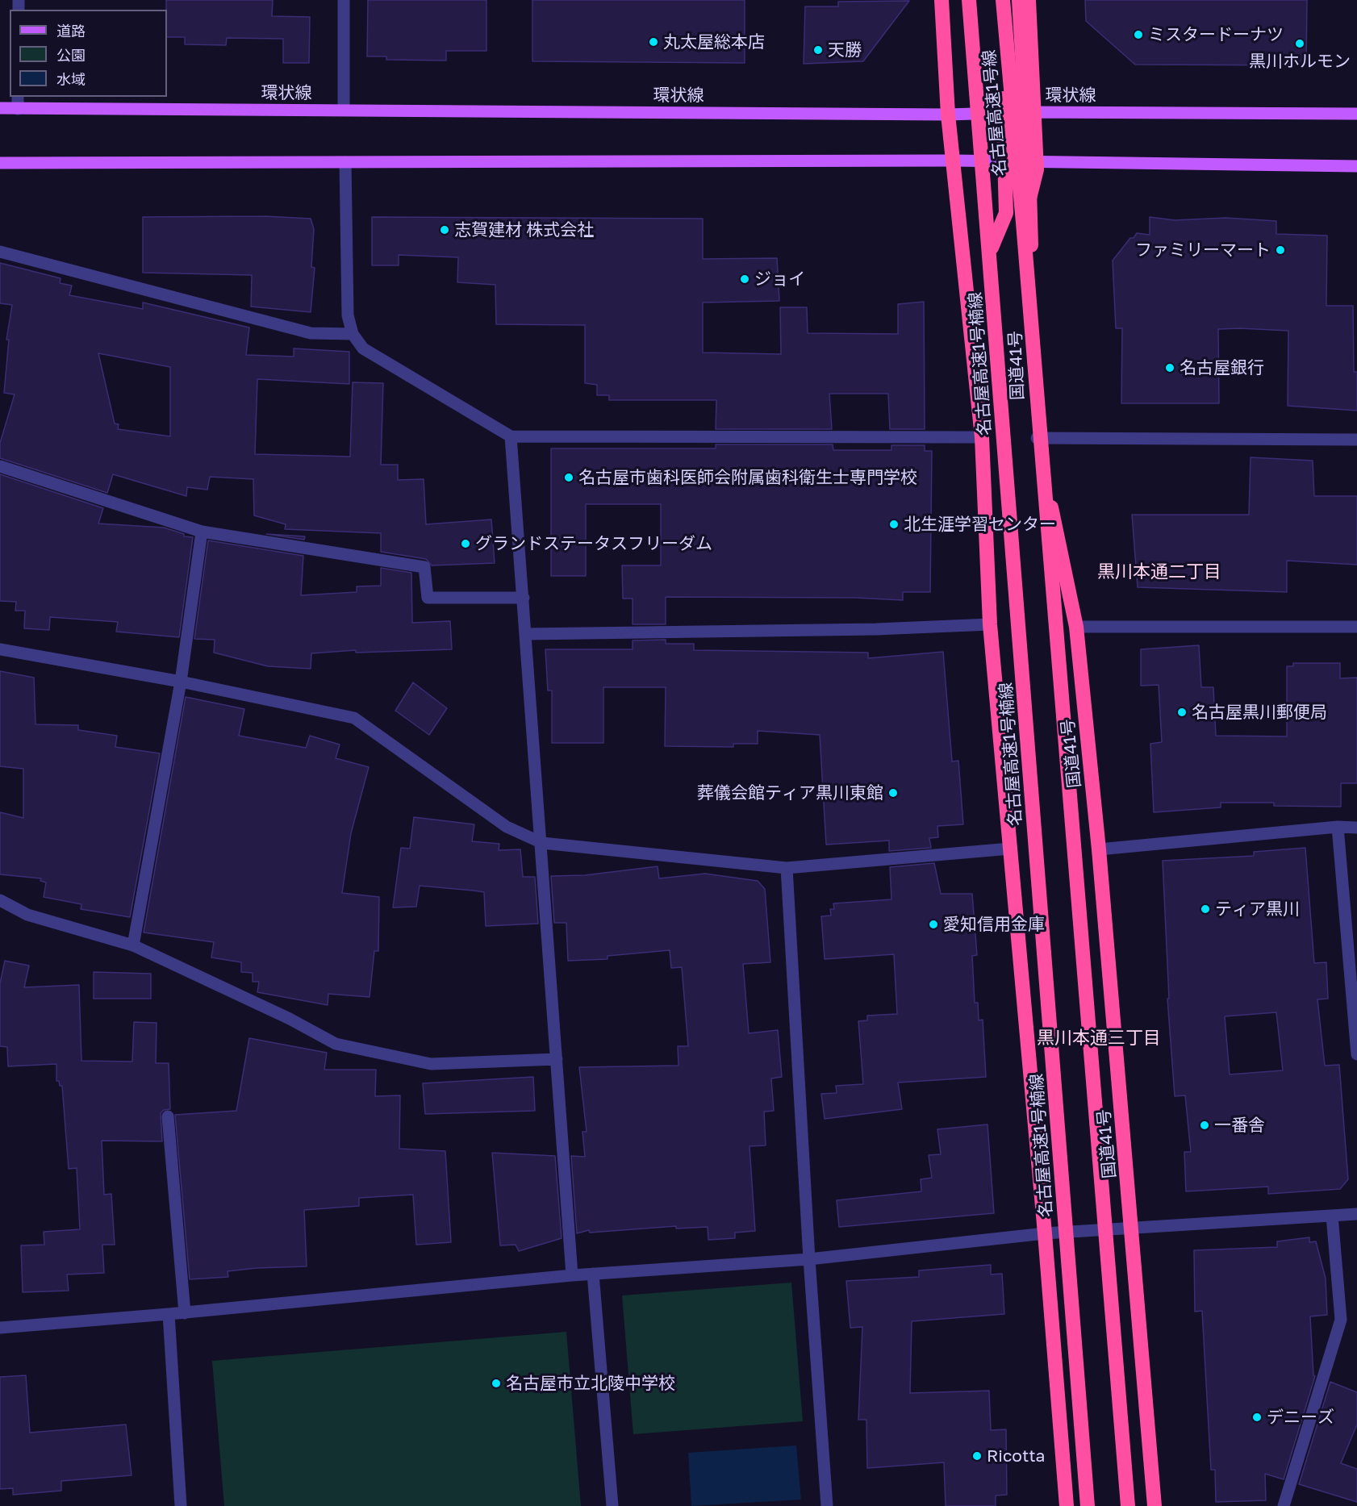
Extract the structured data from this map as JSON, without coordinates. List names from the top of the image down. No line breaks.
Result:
{"streets":{"highway":["名古屋高速1号線","名古屋高速1号楠線","国道41号"],"main road":["環状線"]},"crossings":[["環状線","国道41号"]],"districts":["黒川本通二丁目","黒川本通三丁目"],"places":["ミスタードーナツ","丸太屋総本店","黒川ホルモン","天勝","志賀建材 株式会社","ファミリーマート","ジョイ","名古屋銀行","名古屋市歯科医師会附属歯科衛生士専門学校","北生涯学習センター","グランドステータスフリーダム","名古屋黒川郵便局","葬儀会館ティア黒川東館","ティア黒川","愛知信用金庫","一番舎","名古屋市立北陵中学校","デニーズ","Ricotta"],"legend":["道路","公園","水域"]}
